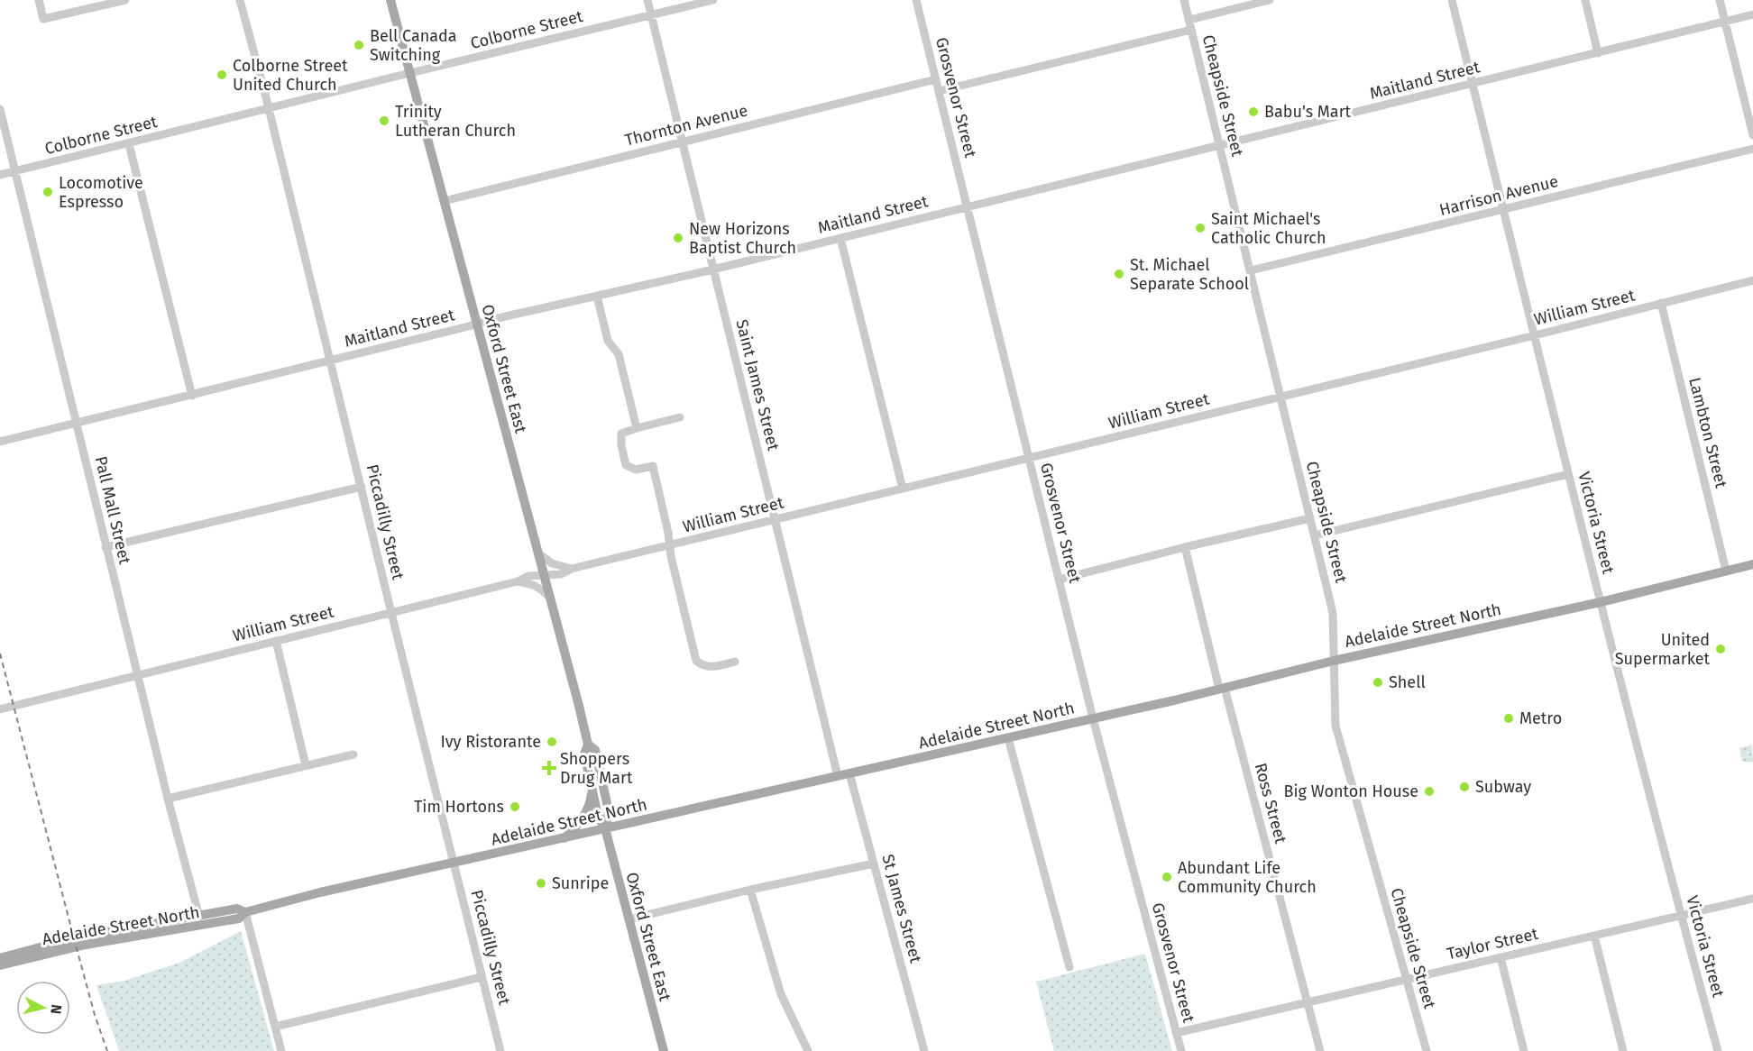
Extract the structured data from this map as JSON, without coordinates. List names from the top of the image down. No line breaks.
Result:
{"streets":{"main road":["Oxford Street East","Adelaide Street North"],"street":["Colborne Street","Maitland Street","Cheapside Street","Grosvenor Street","Thornton Avenue","Harrison Avenue","William Street","Saint James Street","Lambton Street","Pall Mall Street","Piccadilly Street","Victoria Street","Ross Street","St James Street","Taylor Street"]},"crossings":[["Colborne Street","Oxford Street East"],["Colborne Street","Saint James Street"],["Colborne Street","Pall Mall Street"],["Colborne Street","Piccadilly Street"],["Maitland Street","Cheapside Street"],["Maitland Street","Grosvenor Street"],["Maitland Street","Oxford Street East"],["Maitland Street","Saint James Street"],["Maitland Street","Pall Mall Street"],["Maitland Street","Piccadilly Street"],["Maitland Street","Victoria Street"],["Cheapside Street","Harrison Avenue"],["Cheapside Street","William Street"],["Cheapside Street","Adelaide Street North"],["Cheapside Street","Taylor Street"],["Grosvenor Street","Thornton Avenue"],["Grosvenor Street","William Street"],["Grosvenor Street","Adelaide Street North"],["Grosvenor Street","Taylor Street"],["Thornton Avenue","Oxford Street East"],["Thornton Avenue","Saint James Street"],["Harrison Avenue","Victoria Street"],["William Street","Oxford Street East"],["William Street","Saint James Street"],["William Street","Lambton Street"],["William Street","Pall Mall Street"],["William Street","Piccadilly Street"],["William Street","Victoria Street"],["Oxford Street East","Adelaide Street North"],["Saint James Street","Adelaide Street North"],["Lambton Street","Adelaide Street North"],["Pall Mall Street","Adelaide Street North"],["Piccadilly Street","Adelaide Street North"],["Victoria Street","Adelaide Street North"],["Victoria Street","Taylor Street"],["Adelaide Street North","Ross Street"],["Adelaide Street North","St James Street"],["Ross Street","Taylor Street"]],"places":{"other":["Bell Canada Switching","Colborne Street United Church","Babu's Mart","Trinity Lutheran Church","Locomotive Espresso","Saint Michael's Catholic Church","New Horizons Baptist Church","St. Michael Separate School","United Supermarket","Shell","Metro","Ivy Ristorante","Subway","Big Wonton House","Tim Hortons","Abundant Life Community Church","Sunripe"],"health":["Shoppers Drug Mart"]},"north":"right"}
